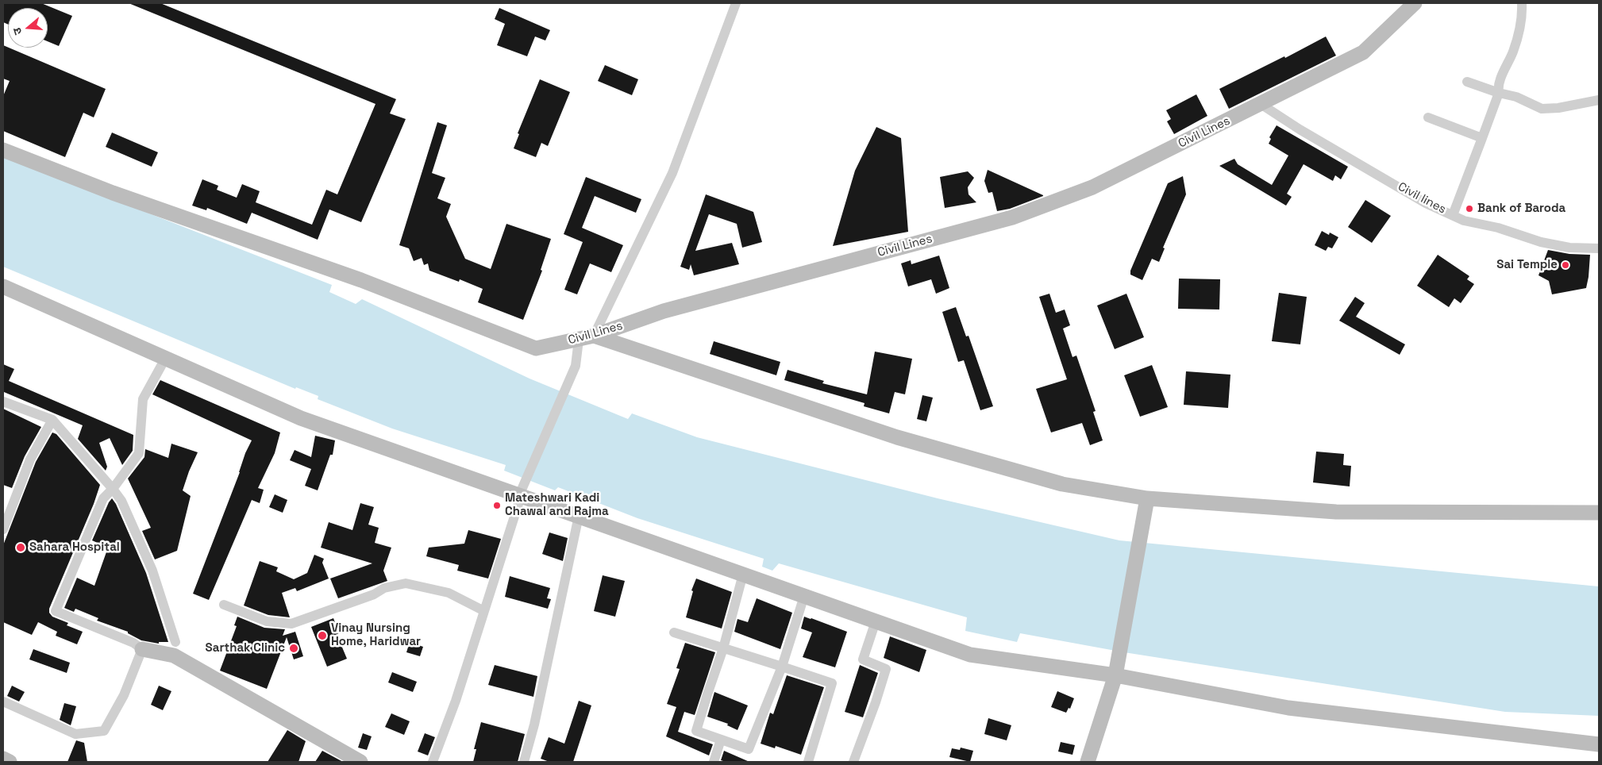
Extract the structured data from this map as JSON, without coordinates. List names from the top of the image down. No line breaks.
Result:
{"streets":{"street":["Civil Lines","Civil lines"]},"crossings":[["Civil Lines","Civil lines"]],"places":["Bank of Baroda","Sai Temple","Mateshwari Kadi Chawal and Rajma","Sahara Hospital","Vinay Nursing Home, Haridwar","Sarthak Clinic"],"north":"left"}
